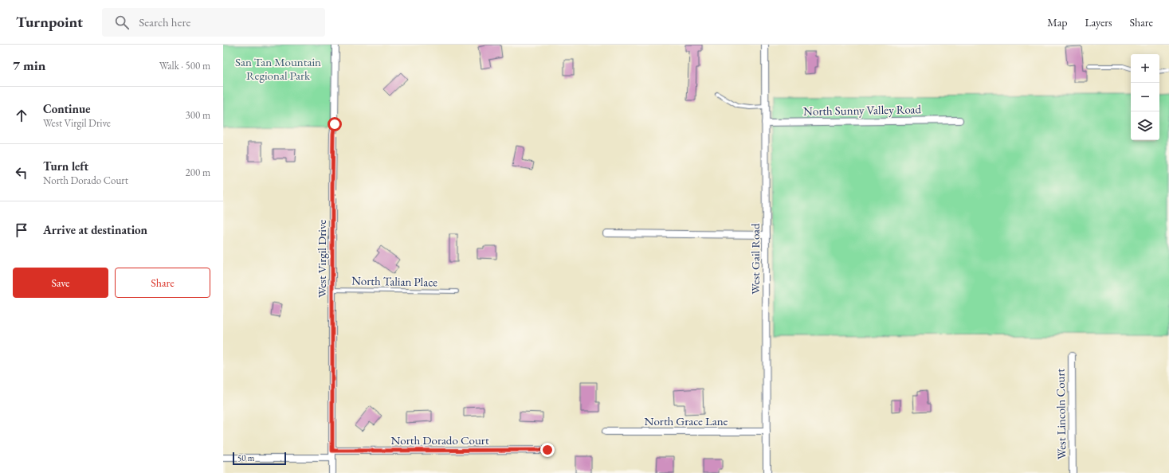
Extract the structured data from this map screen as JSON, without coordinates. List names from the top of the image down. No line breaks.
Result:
{"streets":{"street":["North Sunny Valley Road","West Virgil Drive","West Gail Road","West Lincoln Court","North Grace Lane","North Dorado Court"],"lane":["North Talian Place"]},"crossings":[["North Sunny Valley Road","West Gail Road"],["West Virgil Drive","North Talian Place"],["West Virgil Drive","North Dorado Court"],["West Gail Road","North Grace Lane"]],"parks":["San Tan Mountain Regional Park"],"scale_bar":"50 m","page":{"header":"Turnpoint","search":"Search here","nav":["Map","Layers","Share"],"heading":["7 min","Walk · 500 m"],"map_buttons":["+","−"],"list":[["Continue","West Virgil Drive","300 m"],["Turn left","North Dorado Court","200 m"],"Arrive at destination"],"buttons":["Save","Share"],"scale":"50 m"}}
